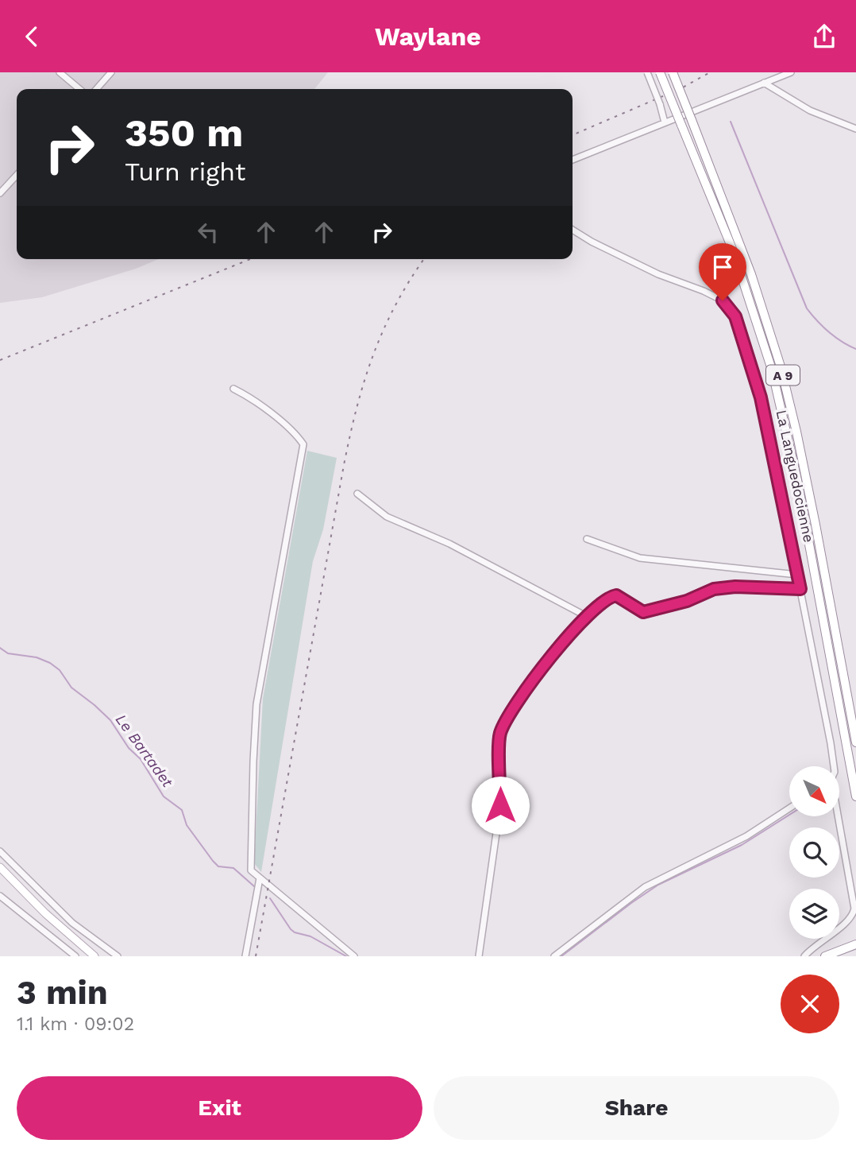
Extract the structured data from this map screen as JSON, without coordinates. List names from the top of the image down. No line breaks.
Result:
{"streets":{"highway":["A 9","La Languedocienne"]},"water":["Le Bartadet"],"north":"bottom right","page":{"header":"Waylane","turn":["350 m","Turn right"],"heading":["3 min","1.1 km · 09:02"],"buttons":["Exit","Share"]}}
